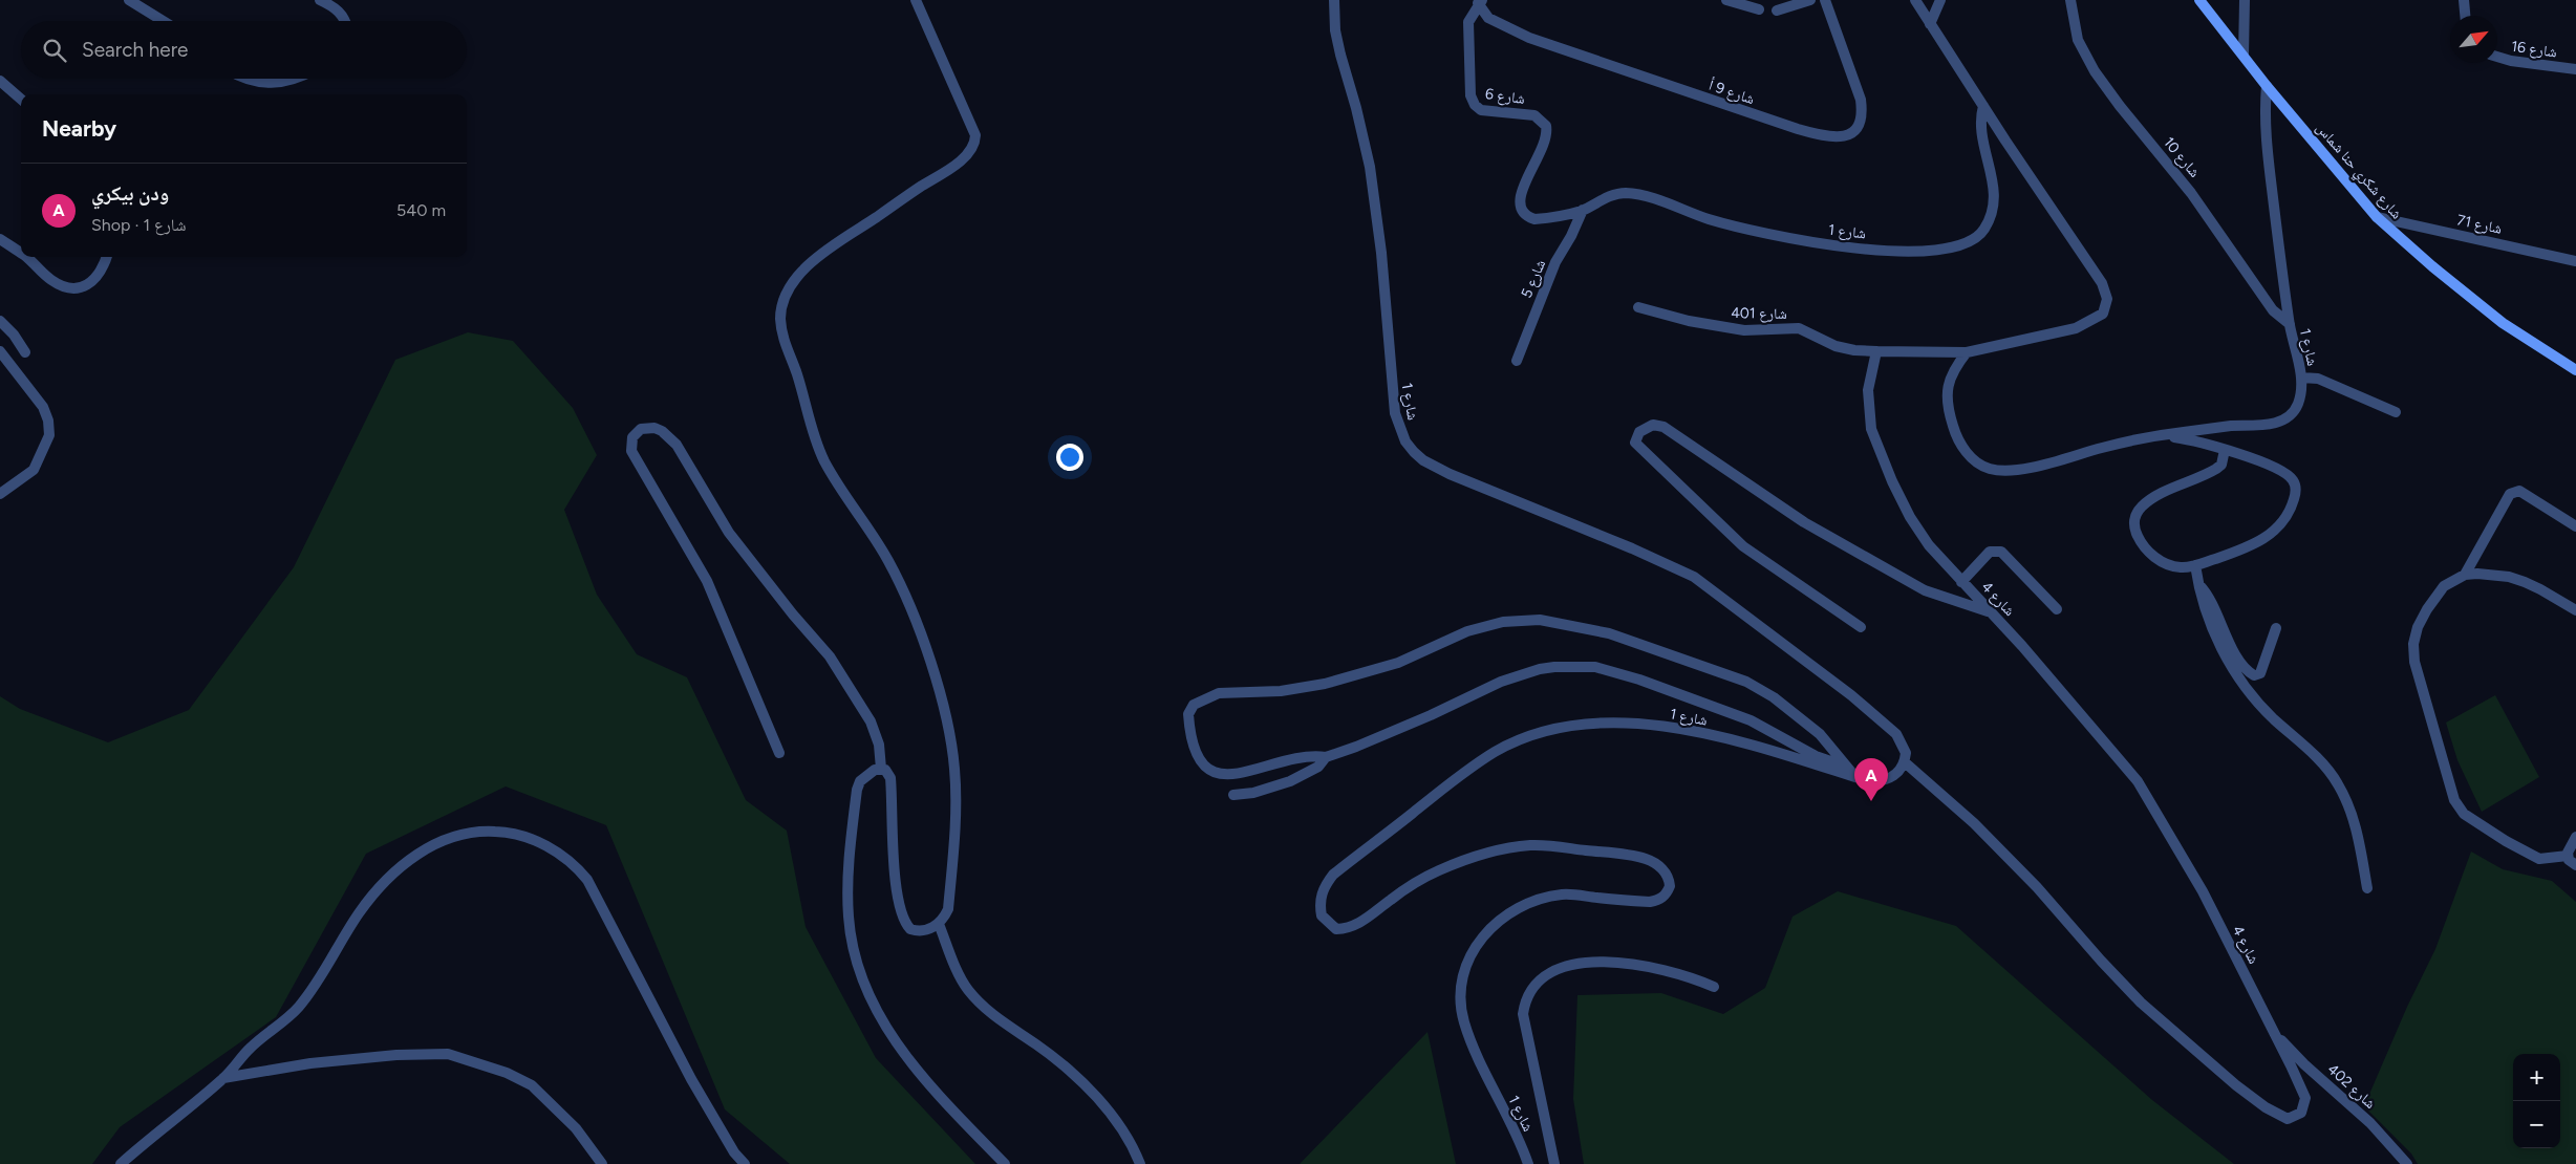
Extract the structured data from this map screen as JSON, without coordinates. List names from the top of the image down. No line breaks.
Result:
{"streets":{"street":["شارع 16","شارع 9 أ","شارع 6","شارع 10","شارع شكري حنا شماس","شارع 71","شارع 1","شارع 5","شارع 401","شارع 4","شارع 402"]},"crossings":[["شارع 9 أ","شارع 6"],["شارع 6","شارع 1"],["شارع 6","شارع 5"],["شارع 10","شارع 1"],["شارع شكري حنا شماس","شارع 71"],["شارع شكري حنا شماس","شارع 1"],["شارع 1","شارع 5"],["شارع 1","شارع 401"],["شارع 1","شارع 4"],["شارع 401","شارع 4"],["شارع 4","شارع 402"]],"north":"top right","page":{"search":"Search here","heading":"Nearby","list":[{"mark":"A","name":"ودن بيكري","note":"Shop · شارع 1","value":"540 m"}],"pins":"A","map_buttons":["+","−"]}}
